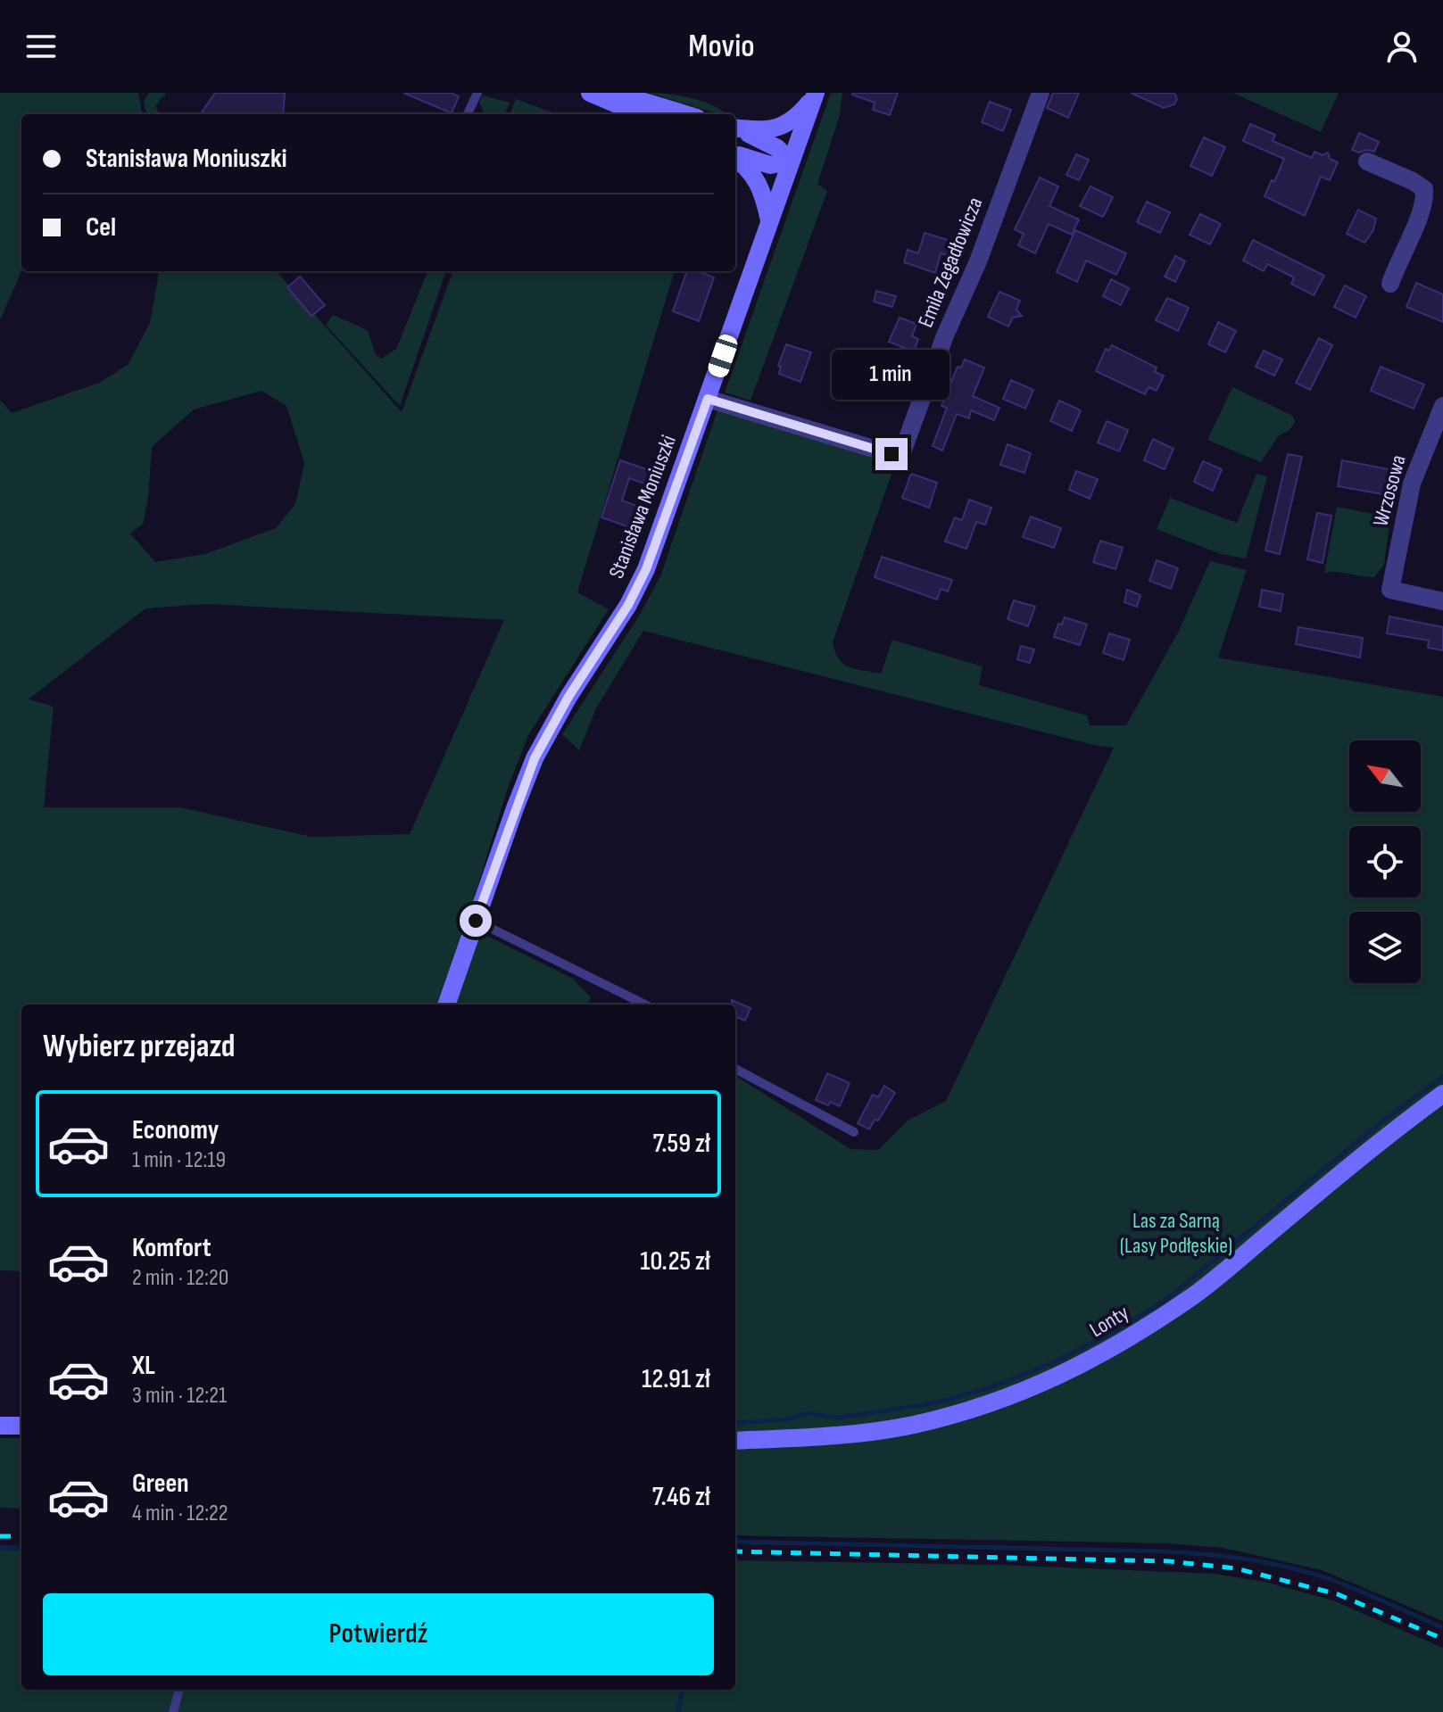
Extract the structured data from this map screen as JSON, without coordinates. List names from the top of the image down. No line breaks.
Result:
{"streets":{"street":["Emila Zegadłowicza","Wrzosowa","Stanisława Moniuszki","Lonty"]},"crossings":[["Emila Zegadłowicza","Stanisława Moniuszki"]],"parks":["Las za Sarną (Lasy Podłęskie)"],"north":"top left","page":{"header":"Movio","banner":["Stanisława Moniuszki","Cel"],"bubble":"1 min","heading":"Wybierz przejazd","list":[{"name":"Economy","note":"1 min · 12:19","value":"7.59 zł"},{"name":"Komfort","note":"2 min · 12:20","value":"10.25 zł"},{"name":"XL","note":"3 min · 12:21","value":"12.91 zł"},{"name":"Green","note":"4 min · 12:22","value":"7.46 zł"}],"buttons":"Potwierdź"}}
